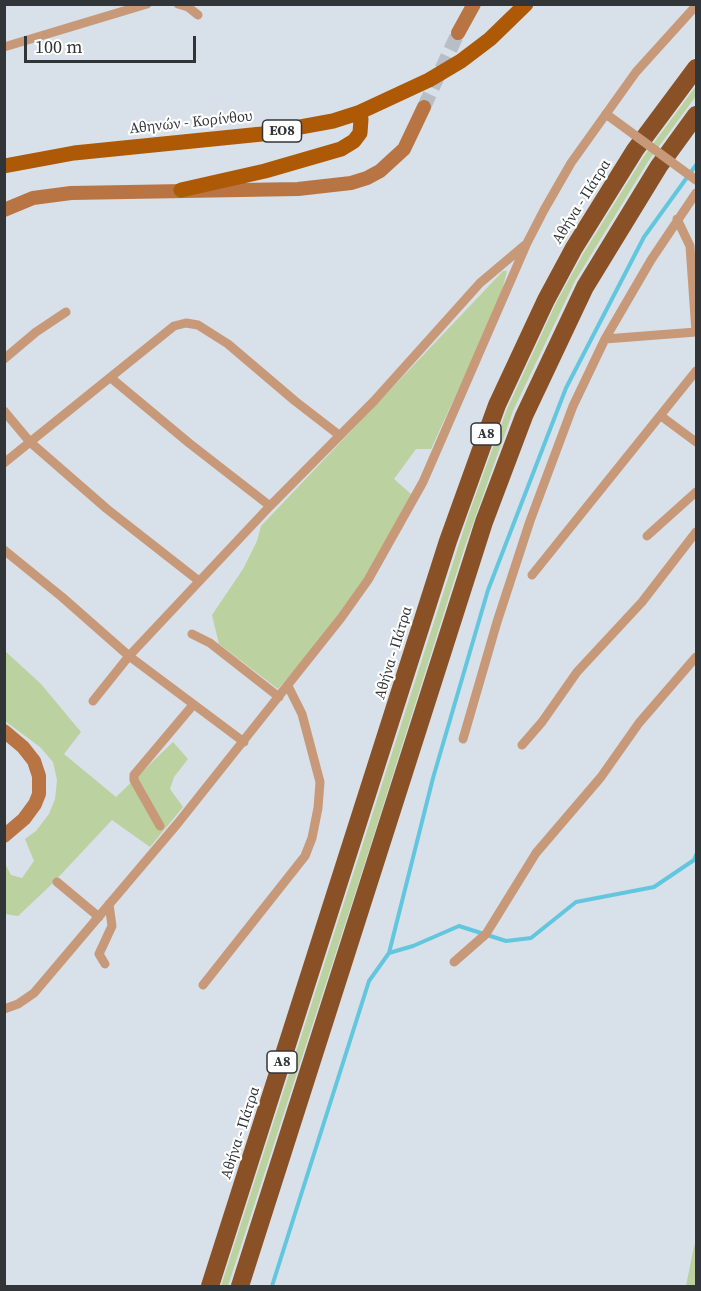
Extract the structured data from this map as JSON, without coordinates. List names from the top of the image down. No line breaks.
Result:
{"streets":{"highway":["Αθήνα - Πάτρα","Α8"],"main road":["Αθηνών - Κορίνθου","ΕΟ8"]},"scale_bar":"100 m"}
